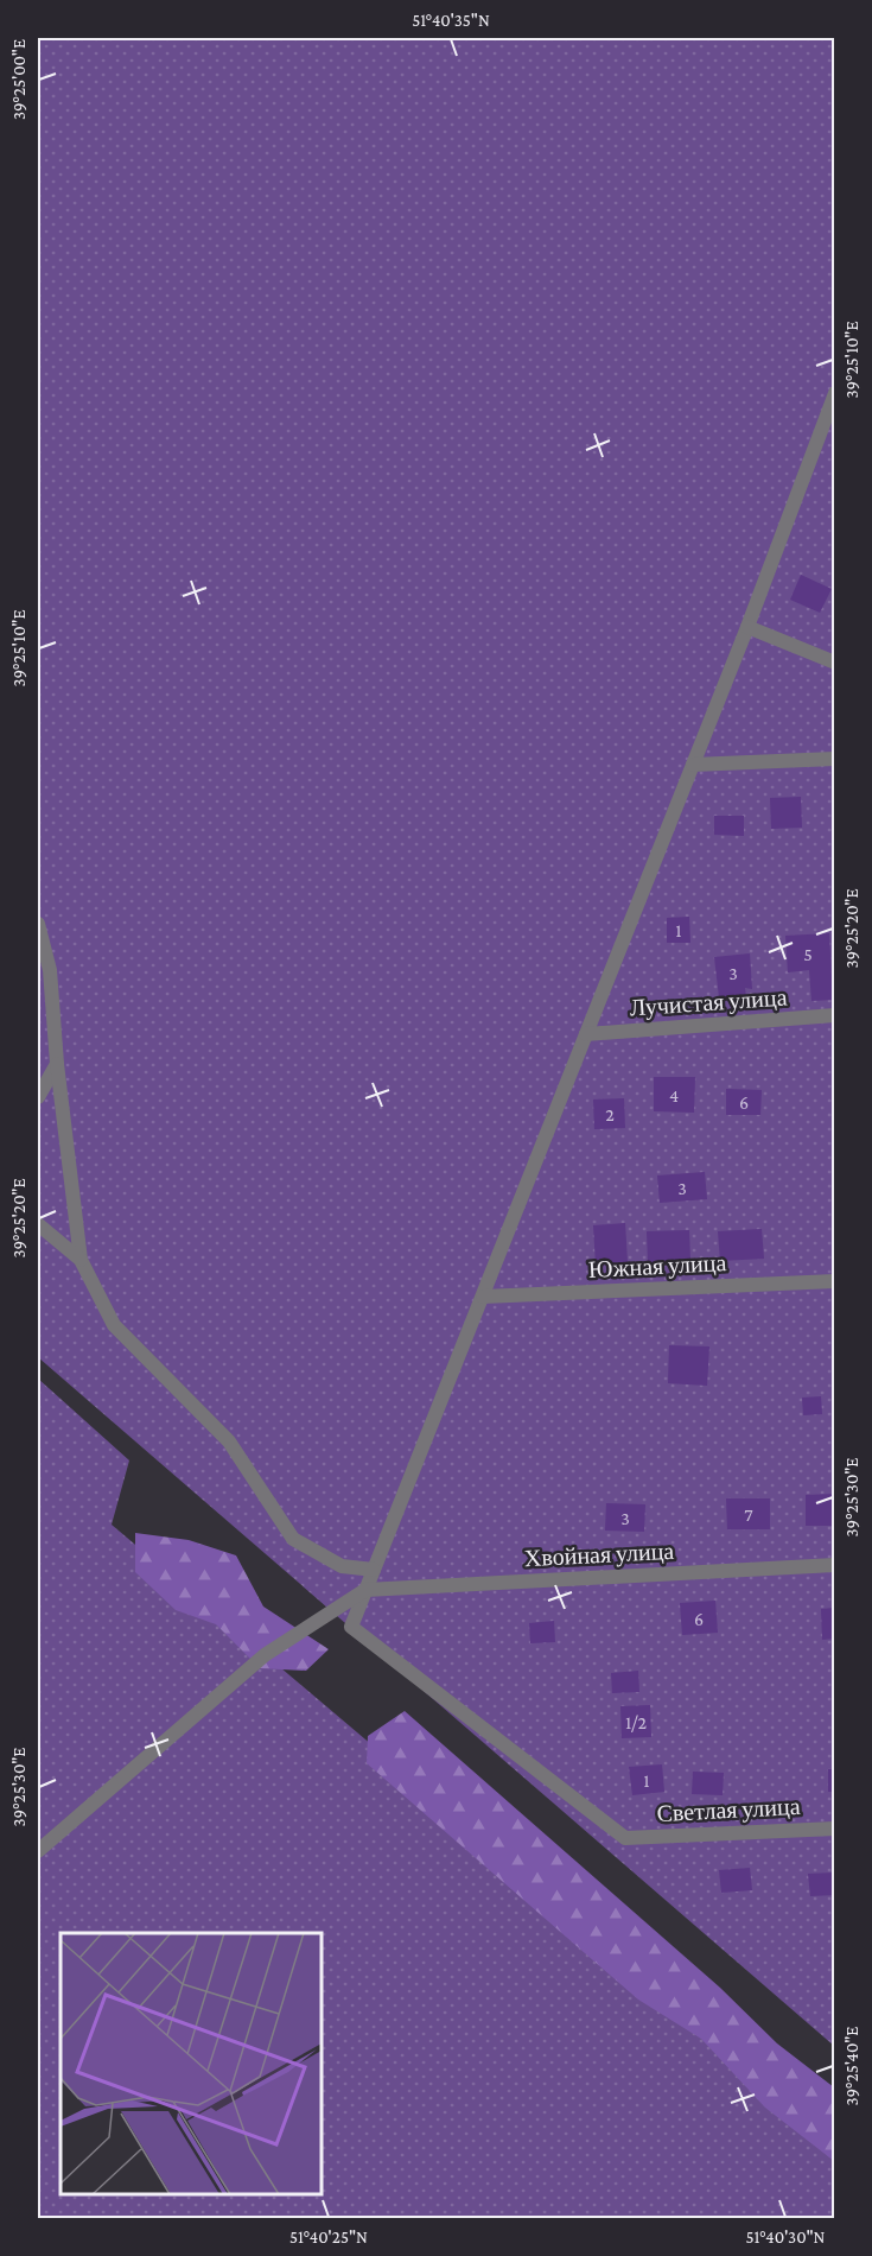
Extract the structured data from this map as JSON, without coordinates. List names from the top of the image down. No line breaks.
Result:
{"streets":{"street":["Лучистая улица","Южная улица","Хвойная улица","Светлая улица"]},"crossings":[["Хвойная улица","Светлая улица"]],"house_numbers":["1","5","3","4","6","2","3","7","3","6","1/2","1"],"coordinates":["51°40'35\"N","39°25'00\"E","39°25'10\"E","39°25'20\"E","39°25'30\"E","39°25'40\"E","51°40'25\"N","51°40'30\"N"]}
